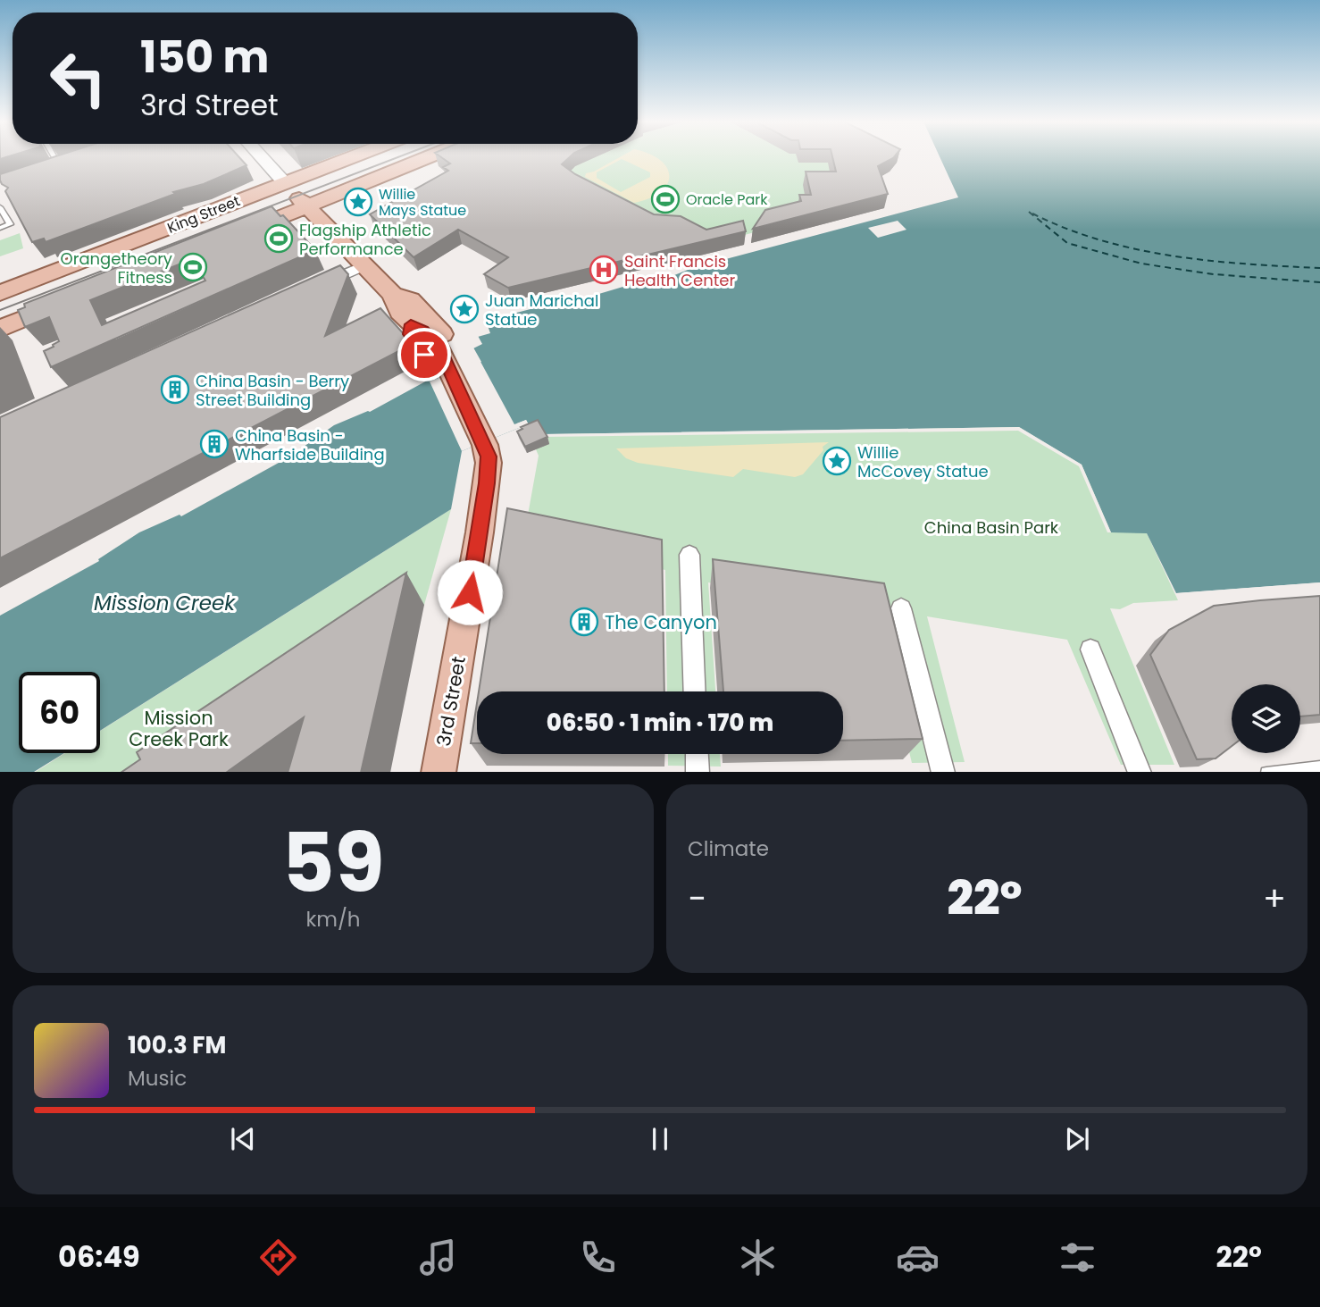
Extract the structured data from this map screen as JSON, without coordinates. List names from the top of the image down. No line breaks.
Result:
{"streets":{"main road":["King Street","3rd Street"]},"crossings":[["King Street","3rd Street"]],"water":["Mission Creek"],"parks":["China Basin Park","Mission Creek Park"],"places":{"sports":["Oracle Park","Flagship Athletic Performance","Orangetheory Fitness"],"place":["Willie Mays Statue","Juan Marichal Statue","Willie McCovey Statue"],"hospital":["Saint Francis Health Center"],"building":["China Basin - Berry Street Building","China Basin - Wharfside Building","The Canyon"]},"page":{"turn":["150 m","3rd Street"],"limit":"60","trip":"06:50 · 1 min · 170 m","tile":[["59","km/h"],"Climate"],"heat":["−","22°","+"],"song":["100.3 FM","Music"],"tabs":["06:49","22°"]}}
